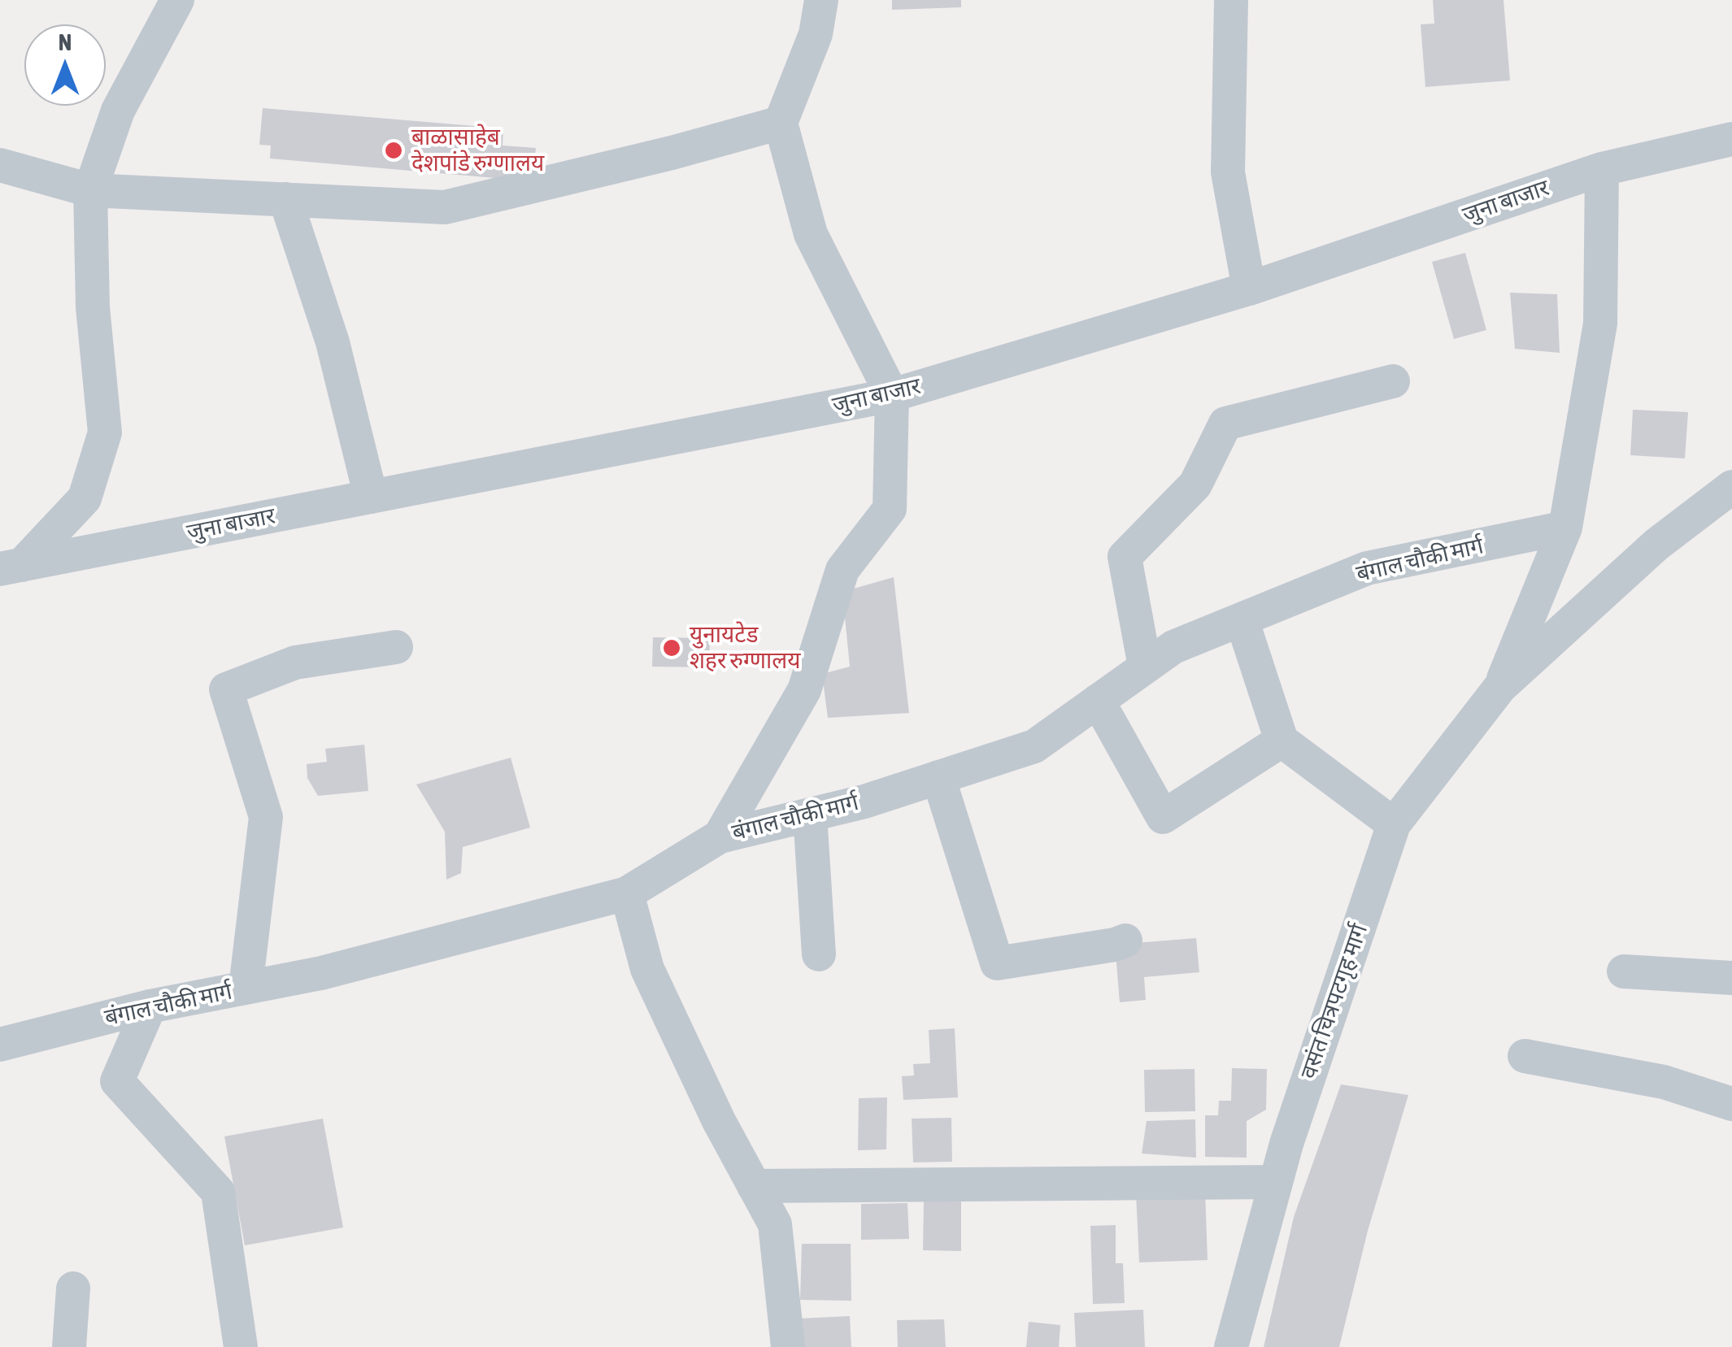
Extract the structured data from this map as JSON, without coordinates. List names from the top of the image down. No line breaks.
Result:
{"streets":{"street":["जुना बाजार","बंगाल चौकी मार्ग","वसंत चित्रपटगृह मार्ग"]},"places":["बाळासाहेब देशपांडे रुग्णालय","युनायटेड शहर रुग्णालय"],"north":"top"}
